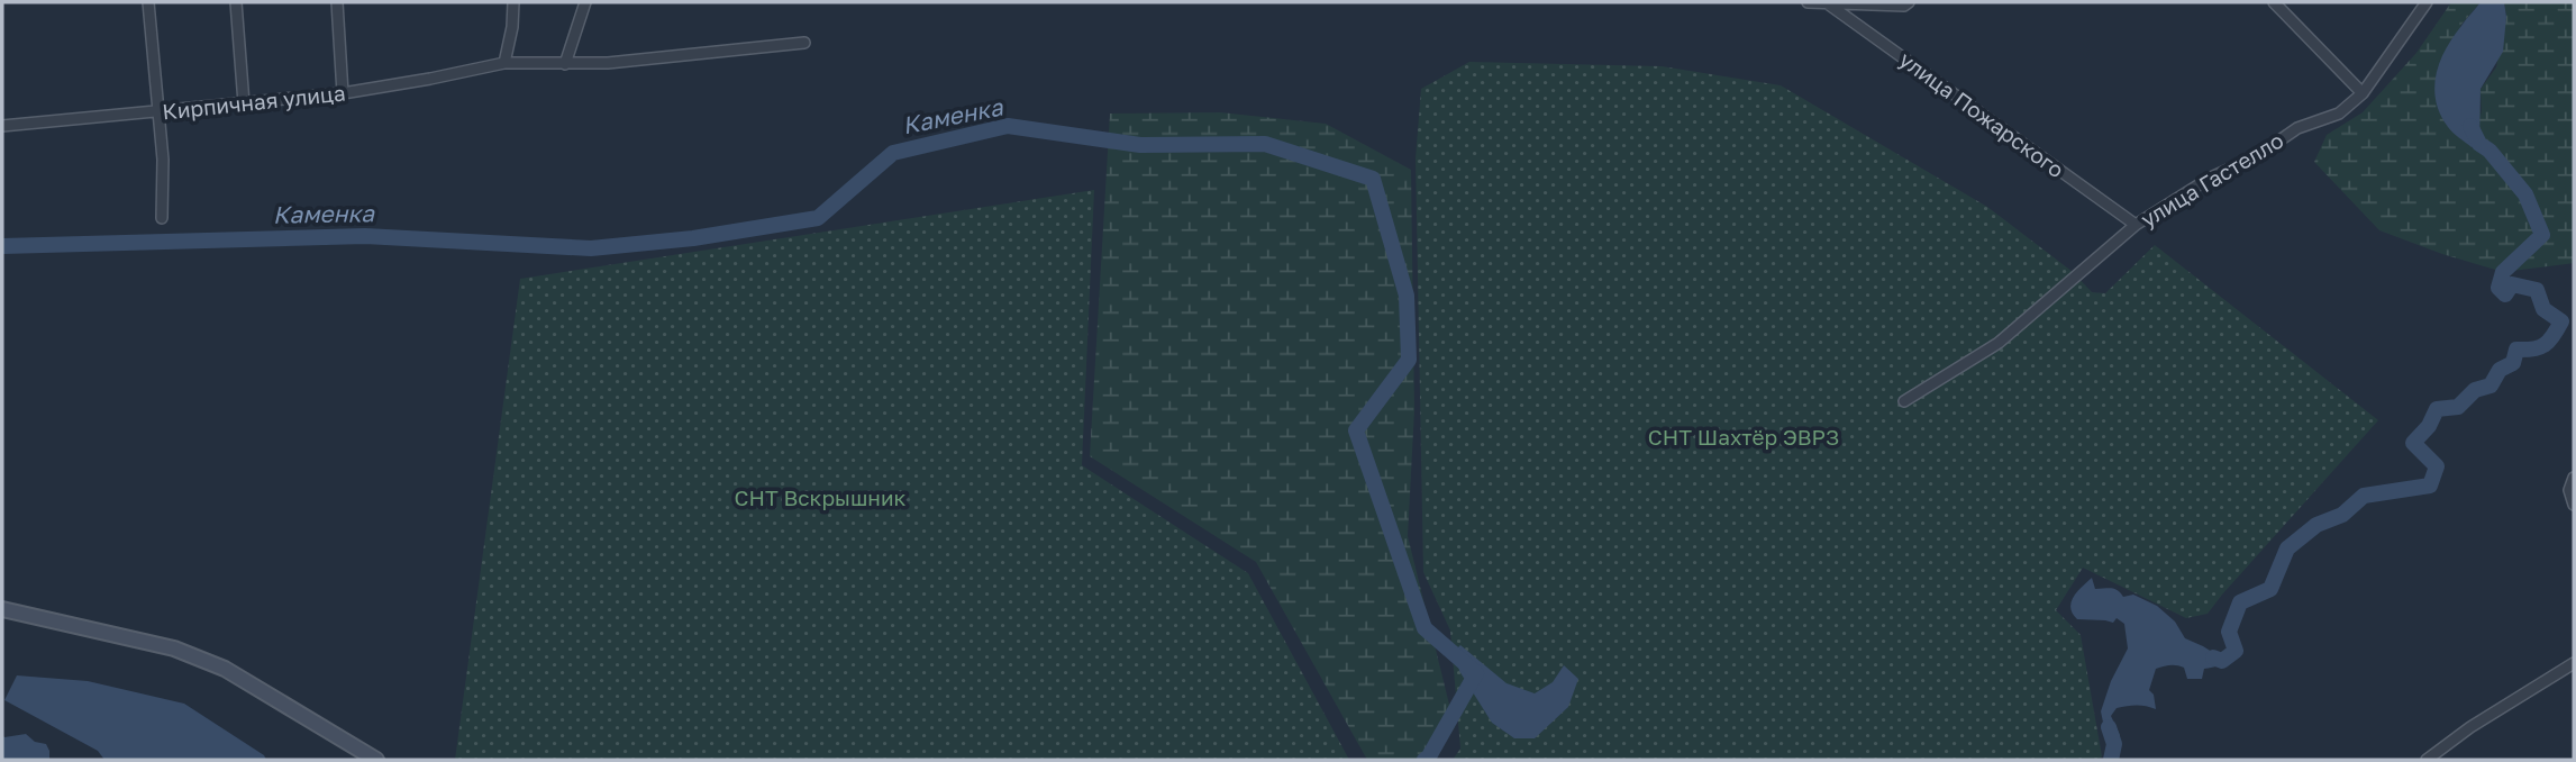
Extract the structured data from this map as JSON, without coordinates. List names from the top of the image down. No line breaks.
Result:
{"streets":{"street":["Кирпичная улица","улица Пожарского","улица Гастелло"]},"crossings":[["улица Пожарского","улица Гастелло"]],"water":["Каменка"],"parks":["СНТ Шахтёр ЭВРЗ","СНТ Вскрышник"]}
